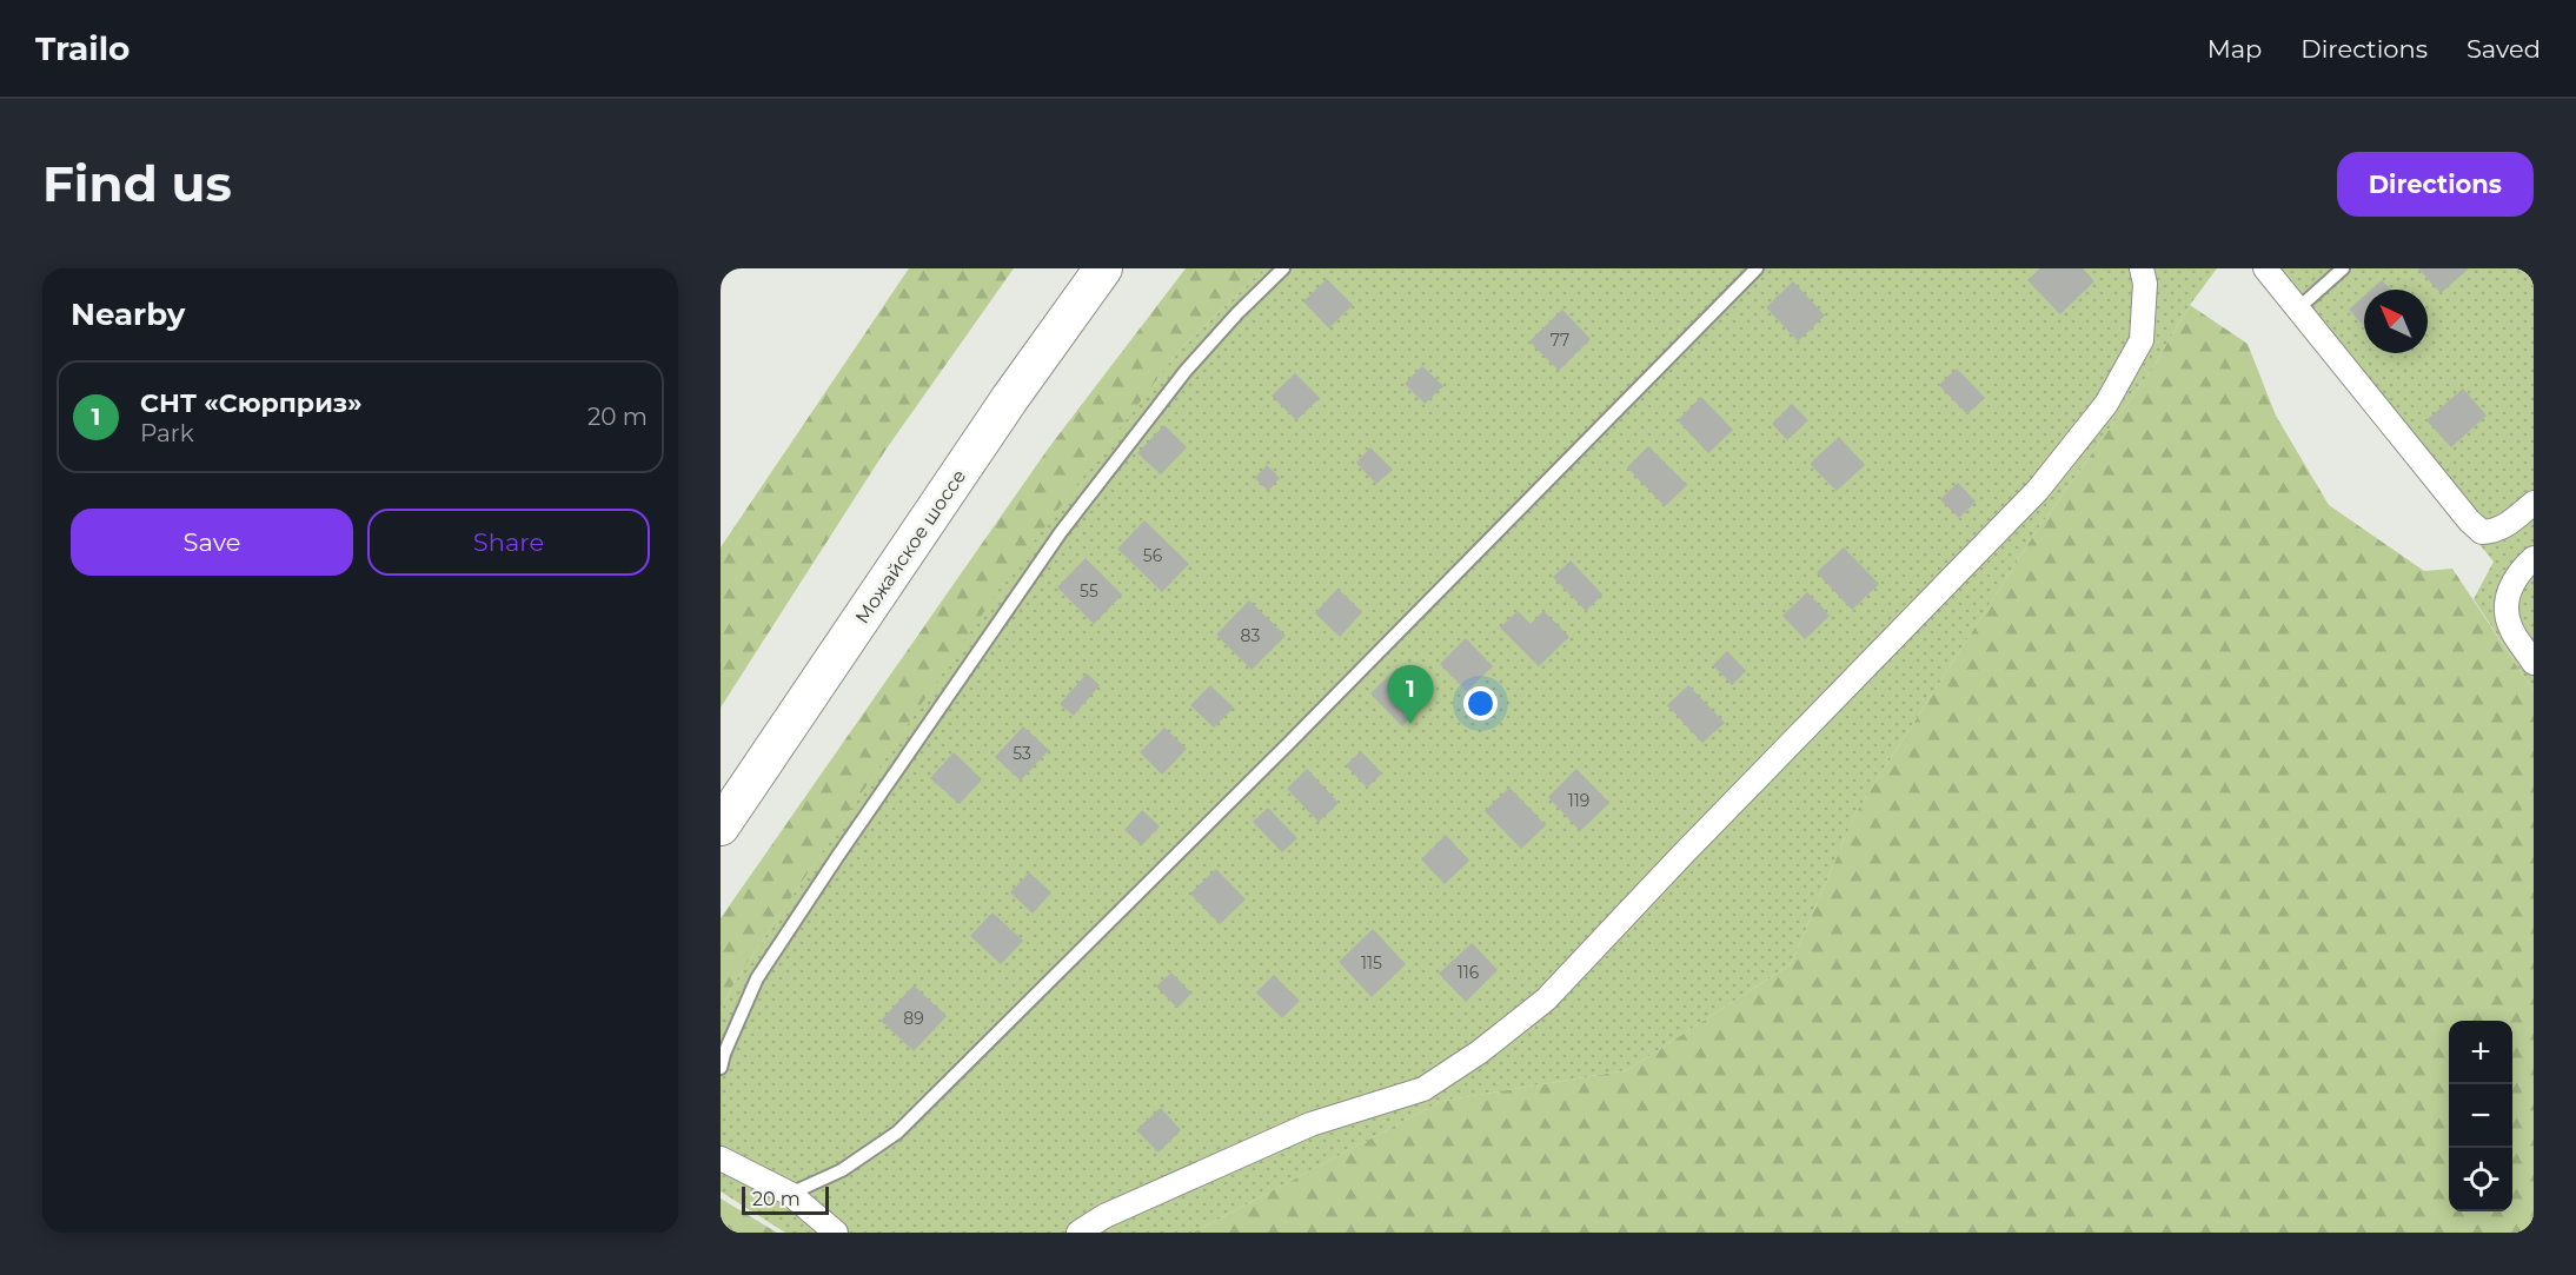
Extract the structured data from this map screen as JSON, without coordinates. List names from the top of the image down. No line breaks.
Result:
{"streets":{"main road":["Можайское шоссе"]},"house_numbers":["77","56","55","83","53","119","115","116","89"],"scale_bar":"20 m","north":"top left","page":{"header":"Trailo","nav":["Map","Directions","Saved"],"buttons":["Directions",["Save","Share"]],"title":"Find us","heading":"Nearby","list":[{"mark":"1","name":"СНТ «Сюрприз»","note":"Park","value":"20 m"}],"pins":"1","map_buttons":["+","−"],"scale":"20 m"}}
